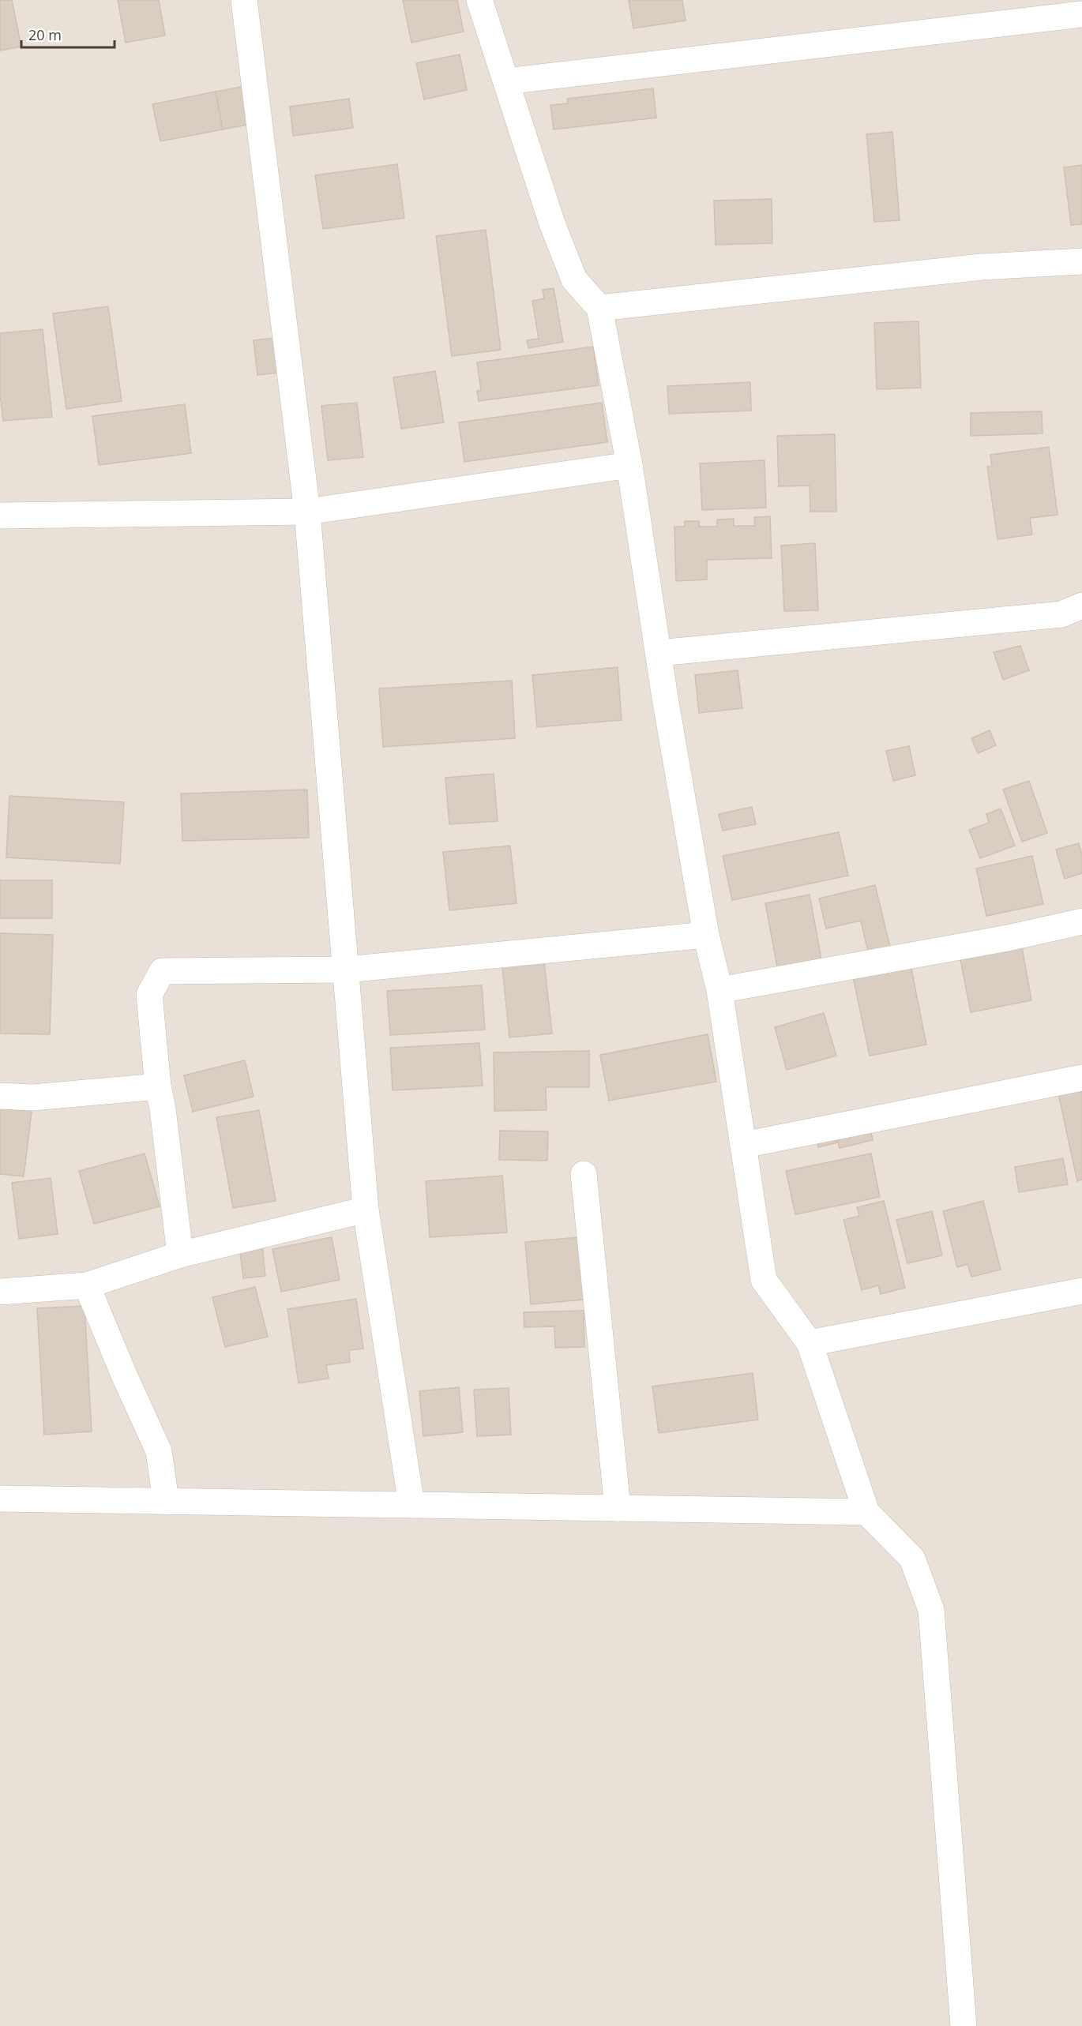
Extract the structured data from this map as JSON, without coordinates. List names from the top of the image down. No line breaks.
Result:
{"scale_bar":"20 m"}
